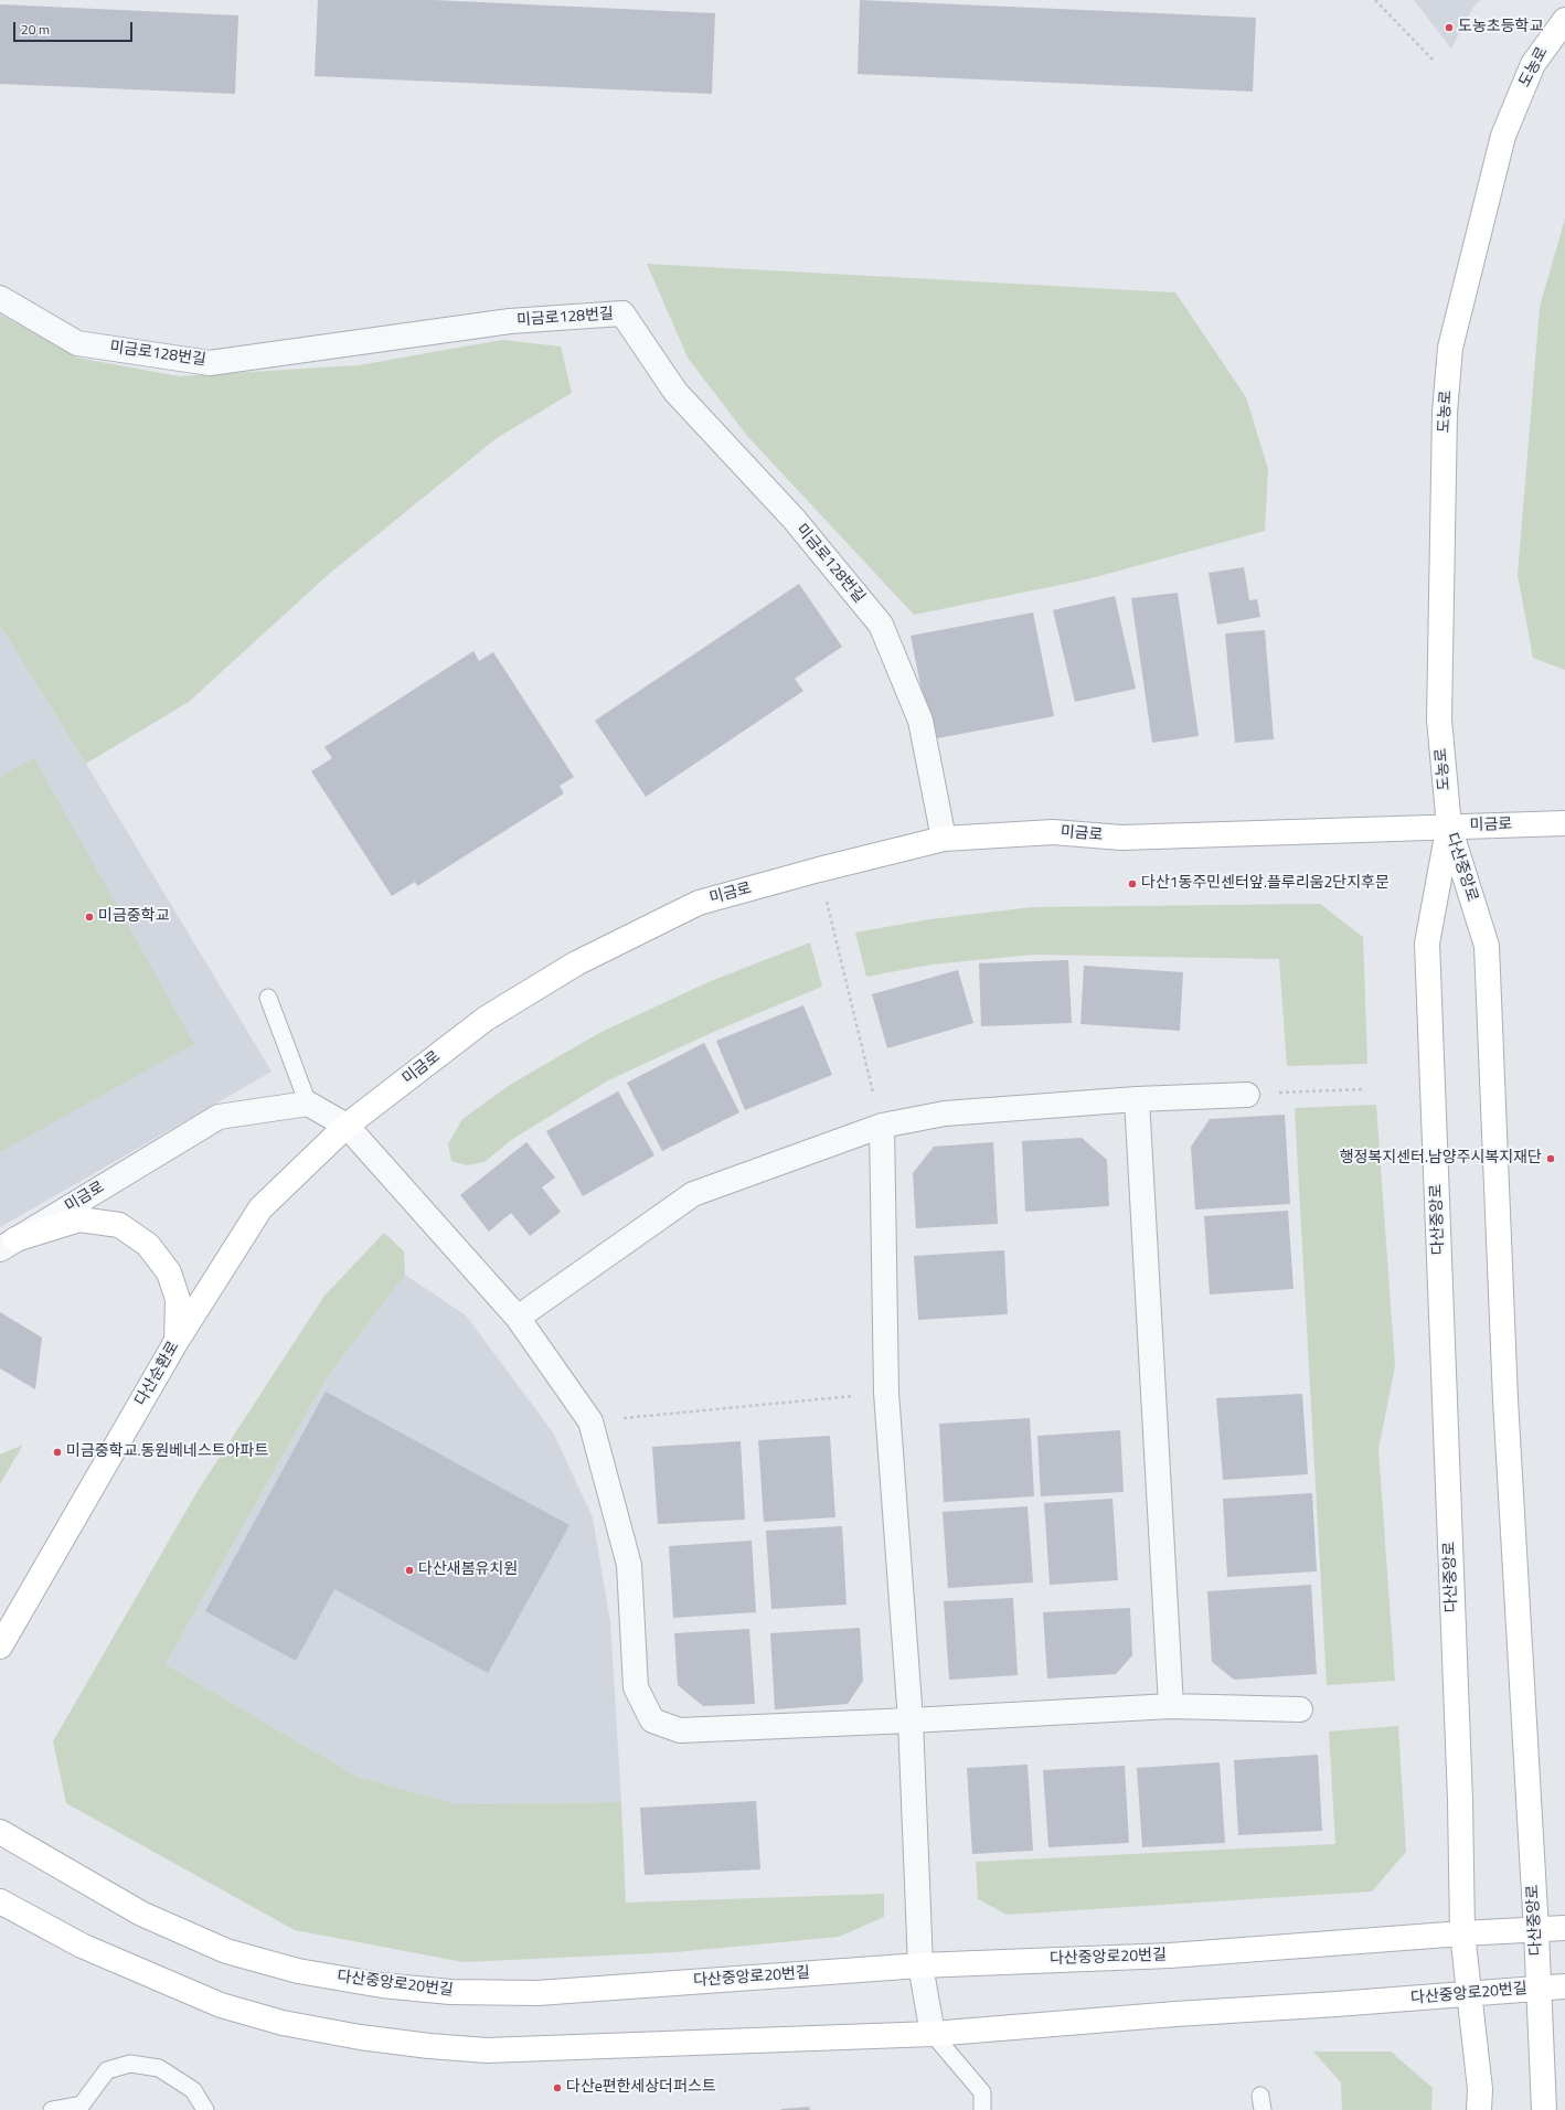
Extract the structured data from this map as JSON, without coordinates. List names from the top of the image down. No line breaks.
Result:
{"streets":{"street":["도농로","미금로128번길","미금로","다산중앙로","다산순환로","다산중앙로20번길"]},"crossings":[["도농로","미금로"],["도농로","다산중앙로"],["미금로128번길","미금로"],["미금로","다산중앙로"],["미금로","다산순환로"],["다산중앙로","다산중앙로20번길"]],"places":["도농초등학교","다산1동주민센터앞.플루리움2단지후문","미금중학교","행정복지센터.남양주시복지재단","미금중학교.동원베네스트아파트","다산새봄유치원","다산e편한세상더퍼스트"],"scale_bar":"20 m"}
